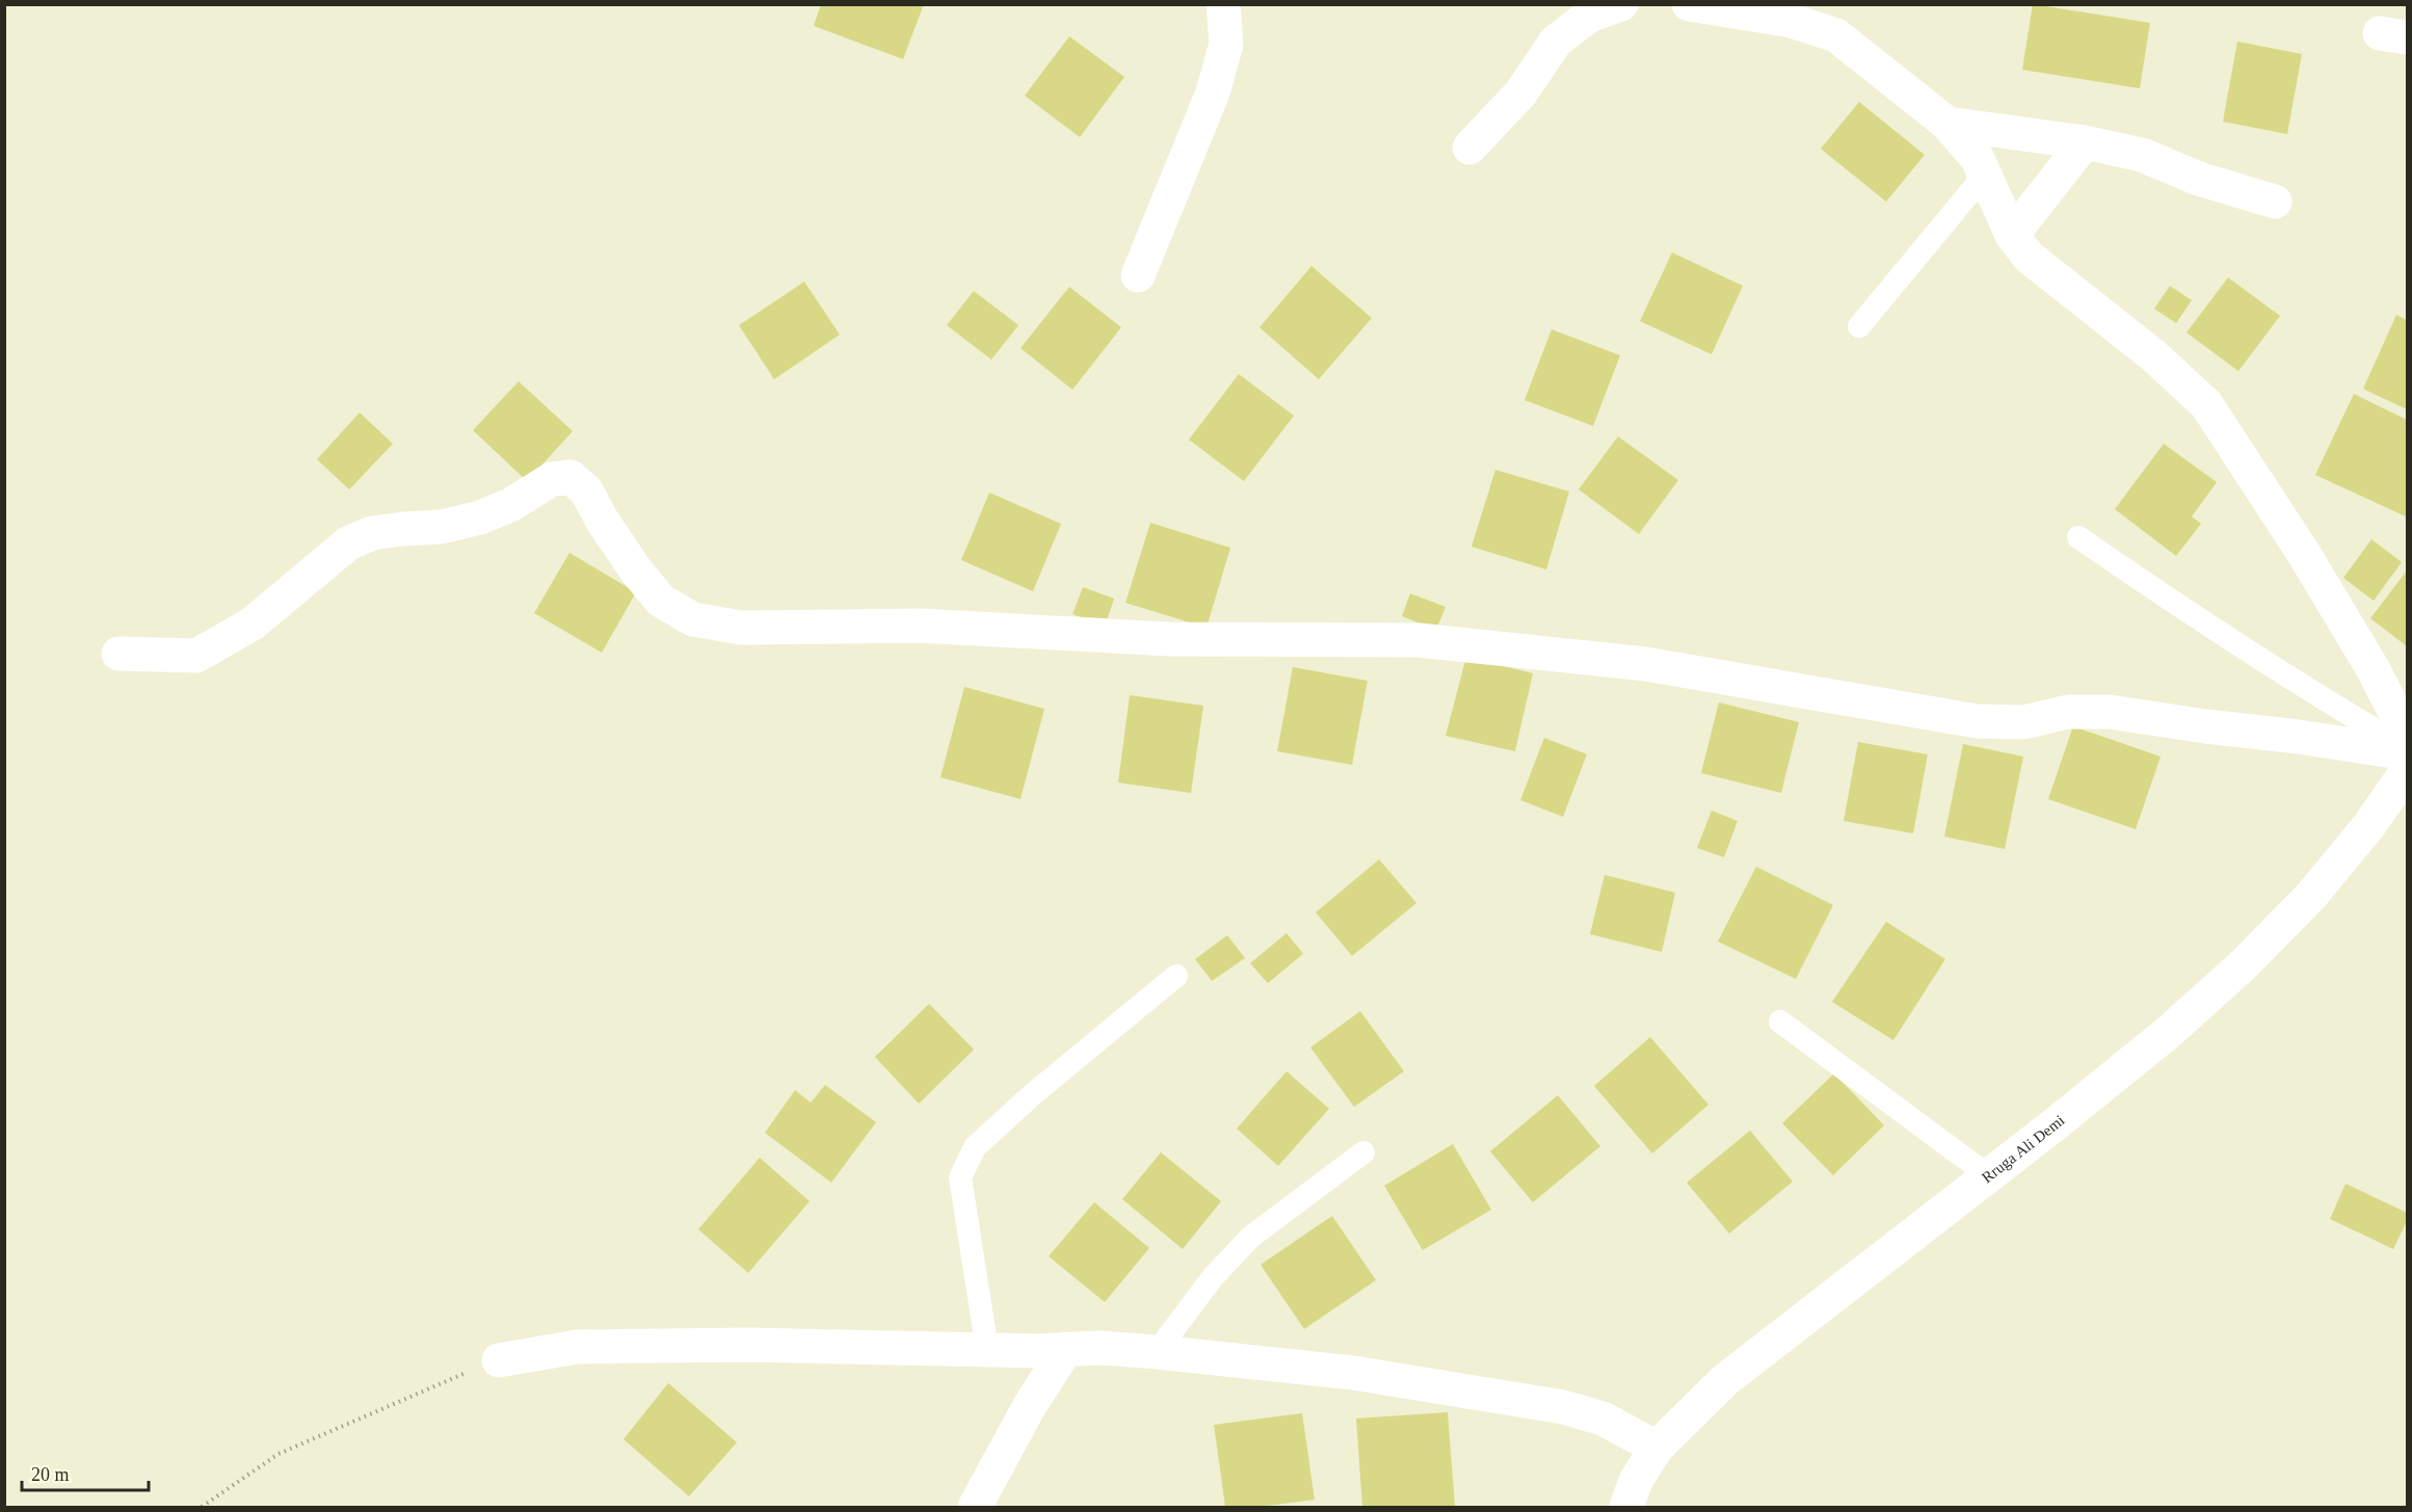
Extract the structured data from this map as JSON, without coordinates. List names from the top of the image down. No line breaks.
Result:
{"streets":{"street":["Rruga Ali Demi"]},"scale_bar":"20 m"}
